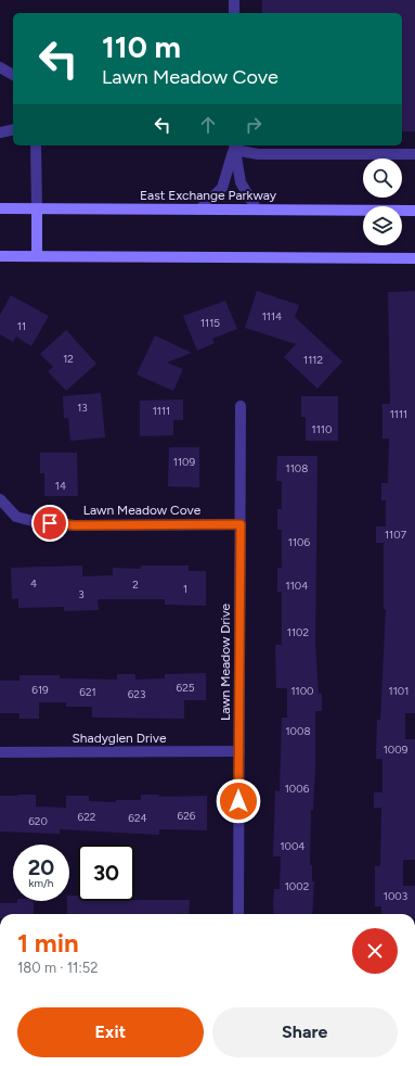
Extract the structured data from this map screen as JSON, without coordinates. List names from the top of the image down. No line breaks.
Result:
{"streets":{"main road":["East Exchange Parkway"],"street":["Lawn Meadow Cove","Lawn Meadow Drive","Shadyglen Drive"]},"crossings":[["Lawn Meadow Cove","Lawn Meadow Drive"],["Lawn Meadow Drive","Shadyglen Drive"]],"house_numbers":["1114","1115","11","12","1112","13","1111","1111","1110","1109","1108","14","1107","1106","4","2","1104","1","3","1102","625","619","1100","1101","621","623","1008","1009","1006","626","622","624","620","1004","1002","1003"],"page":{"turn":["110 m","Lawn Meadow Cove"],"speed":"20 km/h","limit":"30","heading":["1 min","180 m · 11:52"],"buttons":["Exit","Share"]}}
